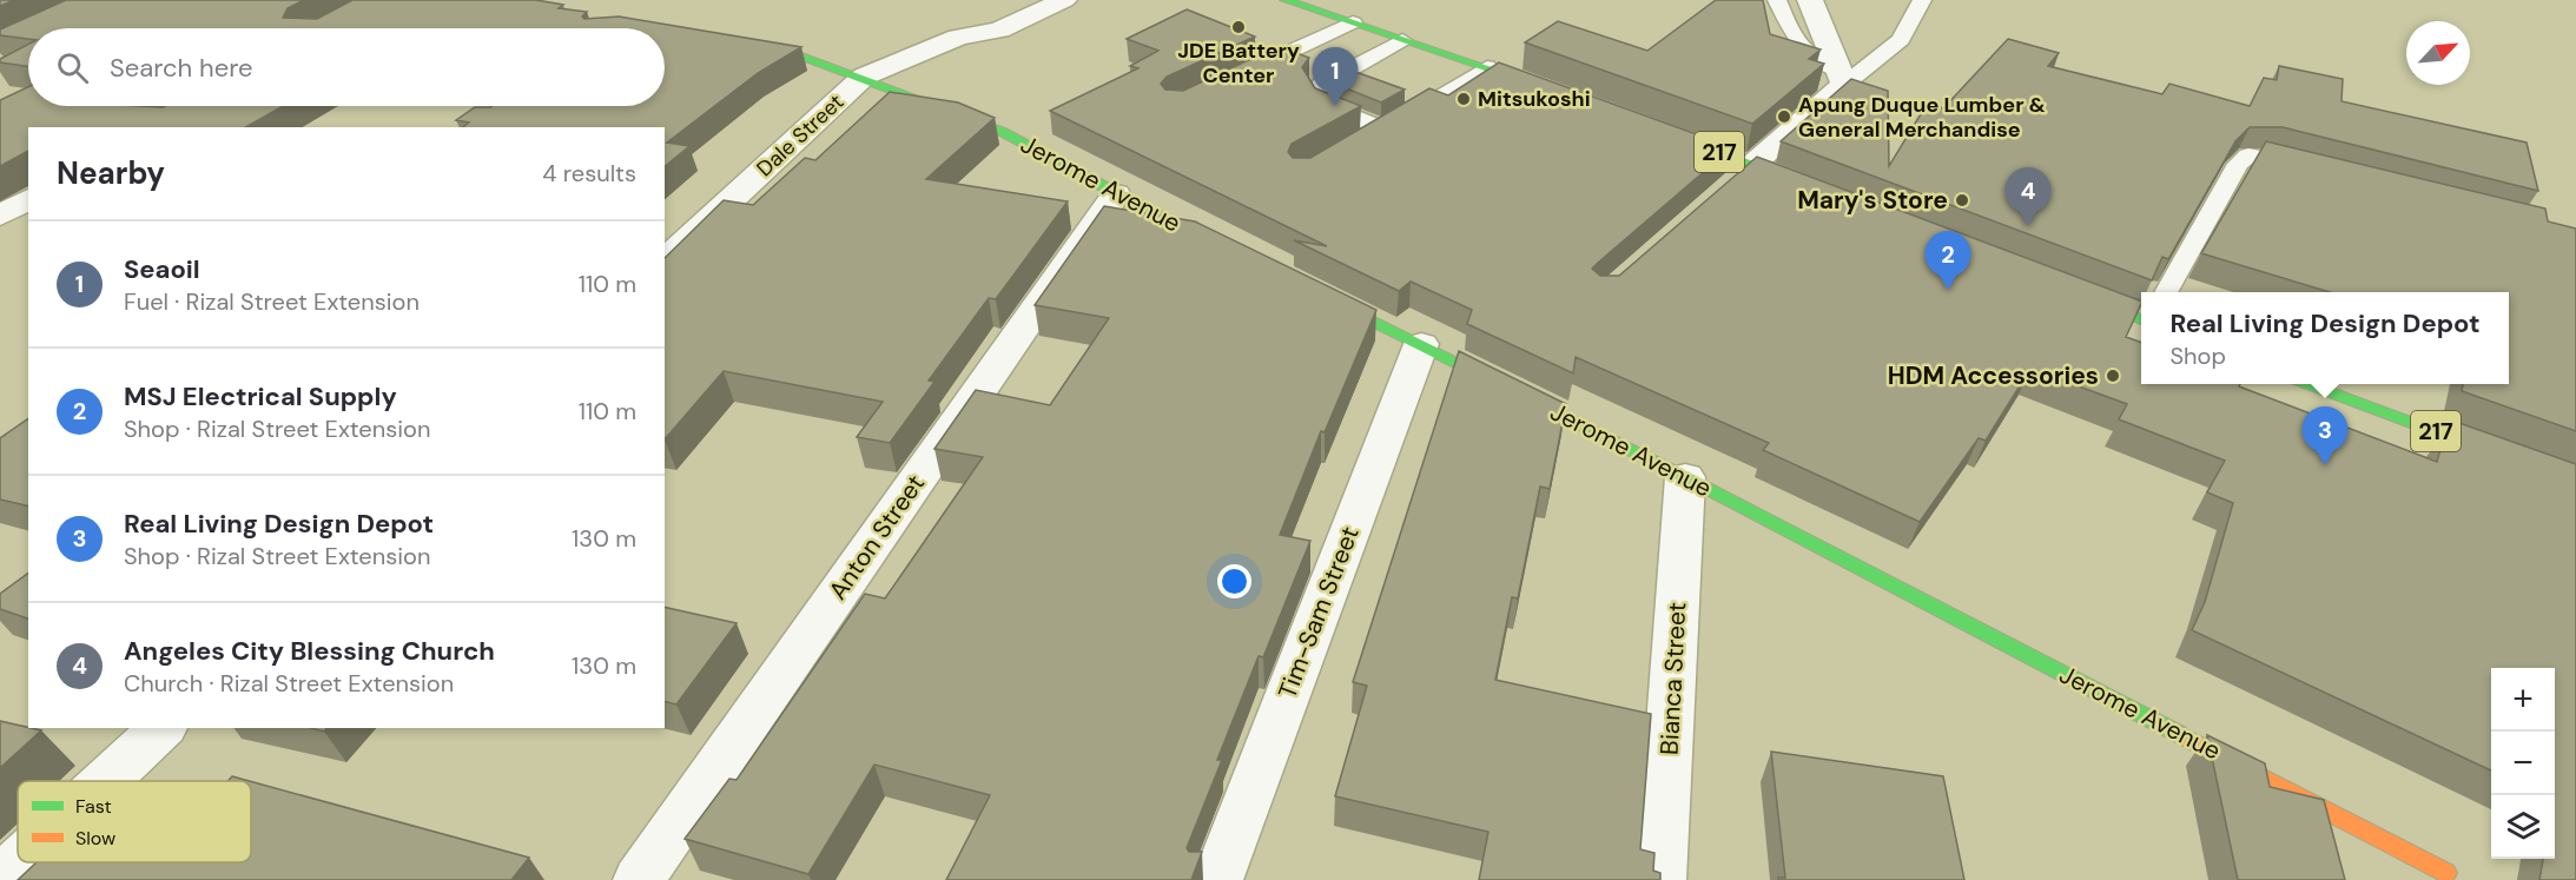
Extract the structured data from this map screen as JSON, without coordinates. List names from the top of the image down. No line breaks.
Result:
{"streets":{"street":["Dale Street","217","Jerome Avenue","Anton Street","Tim-Sam Street","Bianca Street"]},"crossings":[["Dale Street","Jerome Avenue"],["Jerome Avenue","Anton Street"],["Jerome Avenue","Tim-Sam Street"],["Jerome Avenue","Bianca Street"]],"places":["JDE Battery Center","Mitsukoshi","Apung Duque Lumber & General Merchandise","Mary's Store","HDM Accessories"],"legend":["Fast","Slow"],"north":"top right","page":{"search":"Search here","pins":["1","4","2","3"],"heading":["Nearby","4 results"],"list":[{"mark":"1","name":"Seaoil","note":"Fuel · Rizal Street Extension","value":"110 m"},{"mark":"2","name":"MSJ Electrical Supply","note":"Shop · Rizal Street Extension","value":"110 m"},{"mark":"3","name":"Real Living Design Depot","note":"Shop · Rizal Street Extension","value":"130 m"},{"mark":"4","name":"Angeles City Blessing Church","note":"Church · Rizal Street Extension","value":"130 m"}],"popup":["Real Living Design Depot","Shop"],"map_buttons":["+","−"]}}
